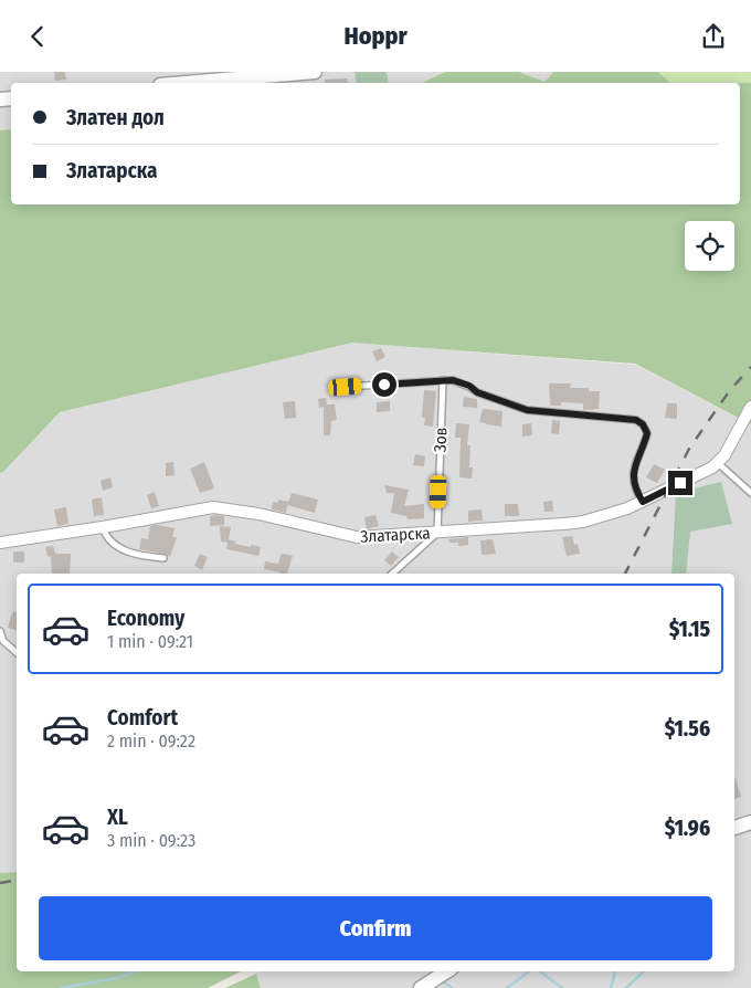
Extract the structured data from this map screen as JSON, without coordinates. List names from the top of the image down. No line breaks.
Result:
{"streets":{"street":["Златарска"],"lane":["Зов"]},"crossings":[["Зов","Златарска"]],"page":{"header":"Hoppr","banner":["Златен дол","Златарска"],"list":[{"name":"Economy","note":"1 min · 09:21","value":"$1.15"},{"name":"Comfort","note":"2 min · 09:22","value":"$1.56"},{"name":"XL","note":"3 min · 09:23","value":"$1.96"}],"buttons":"Confirm"}}
